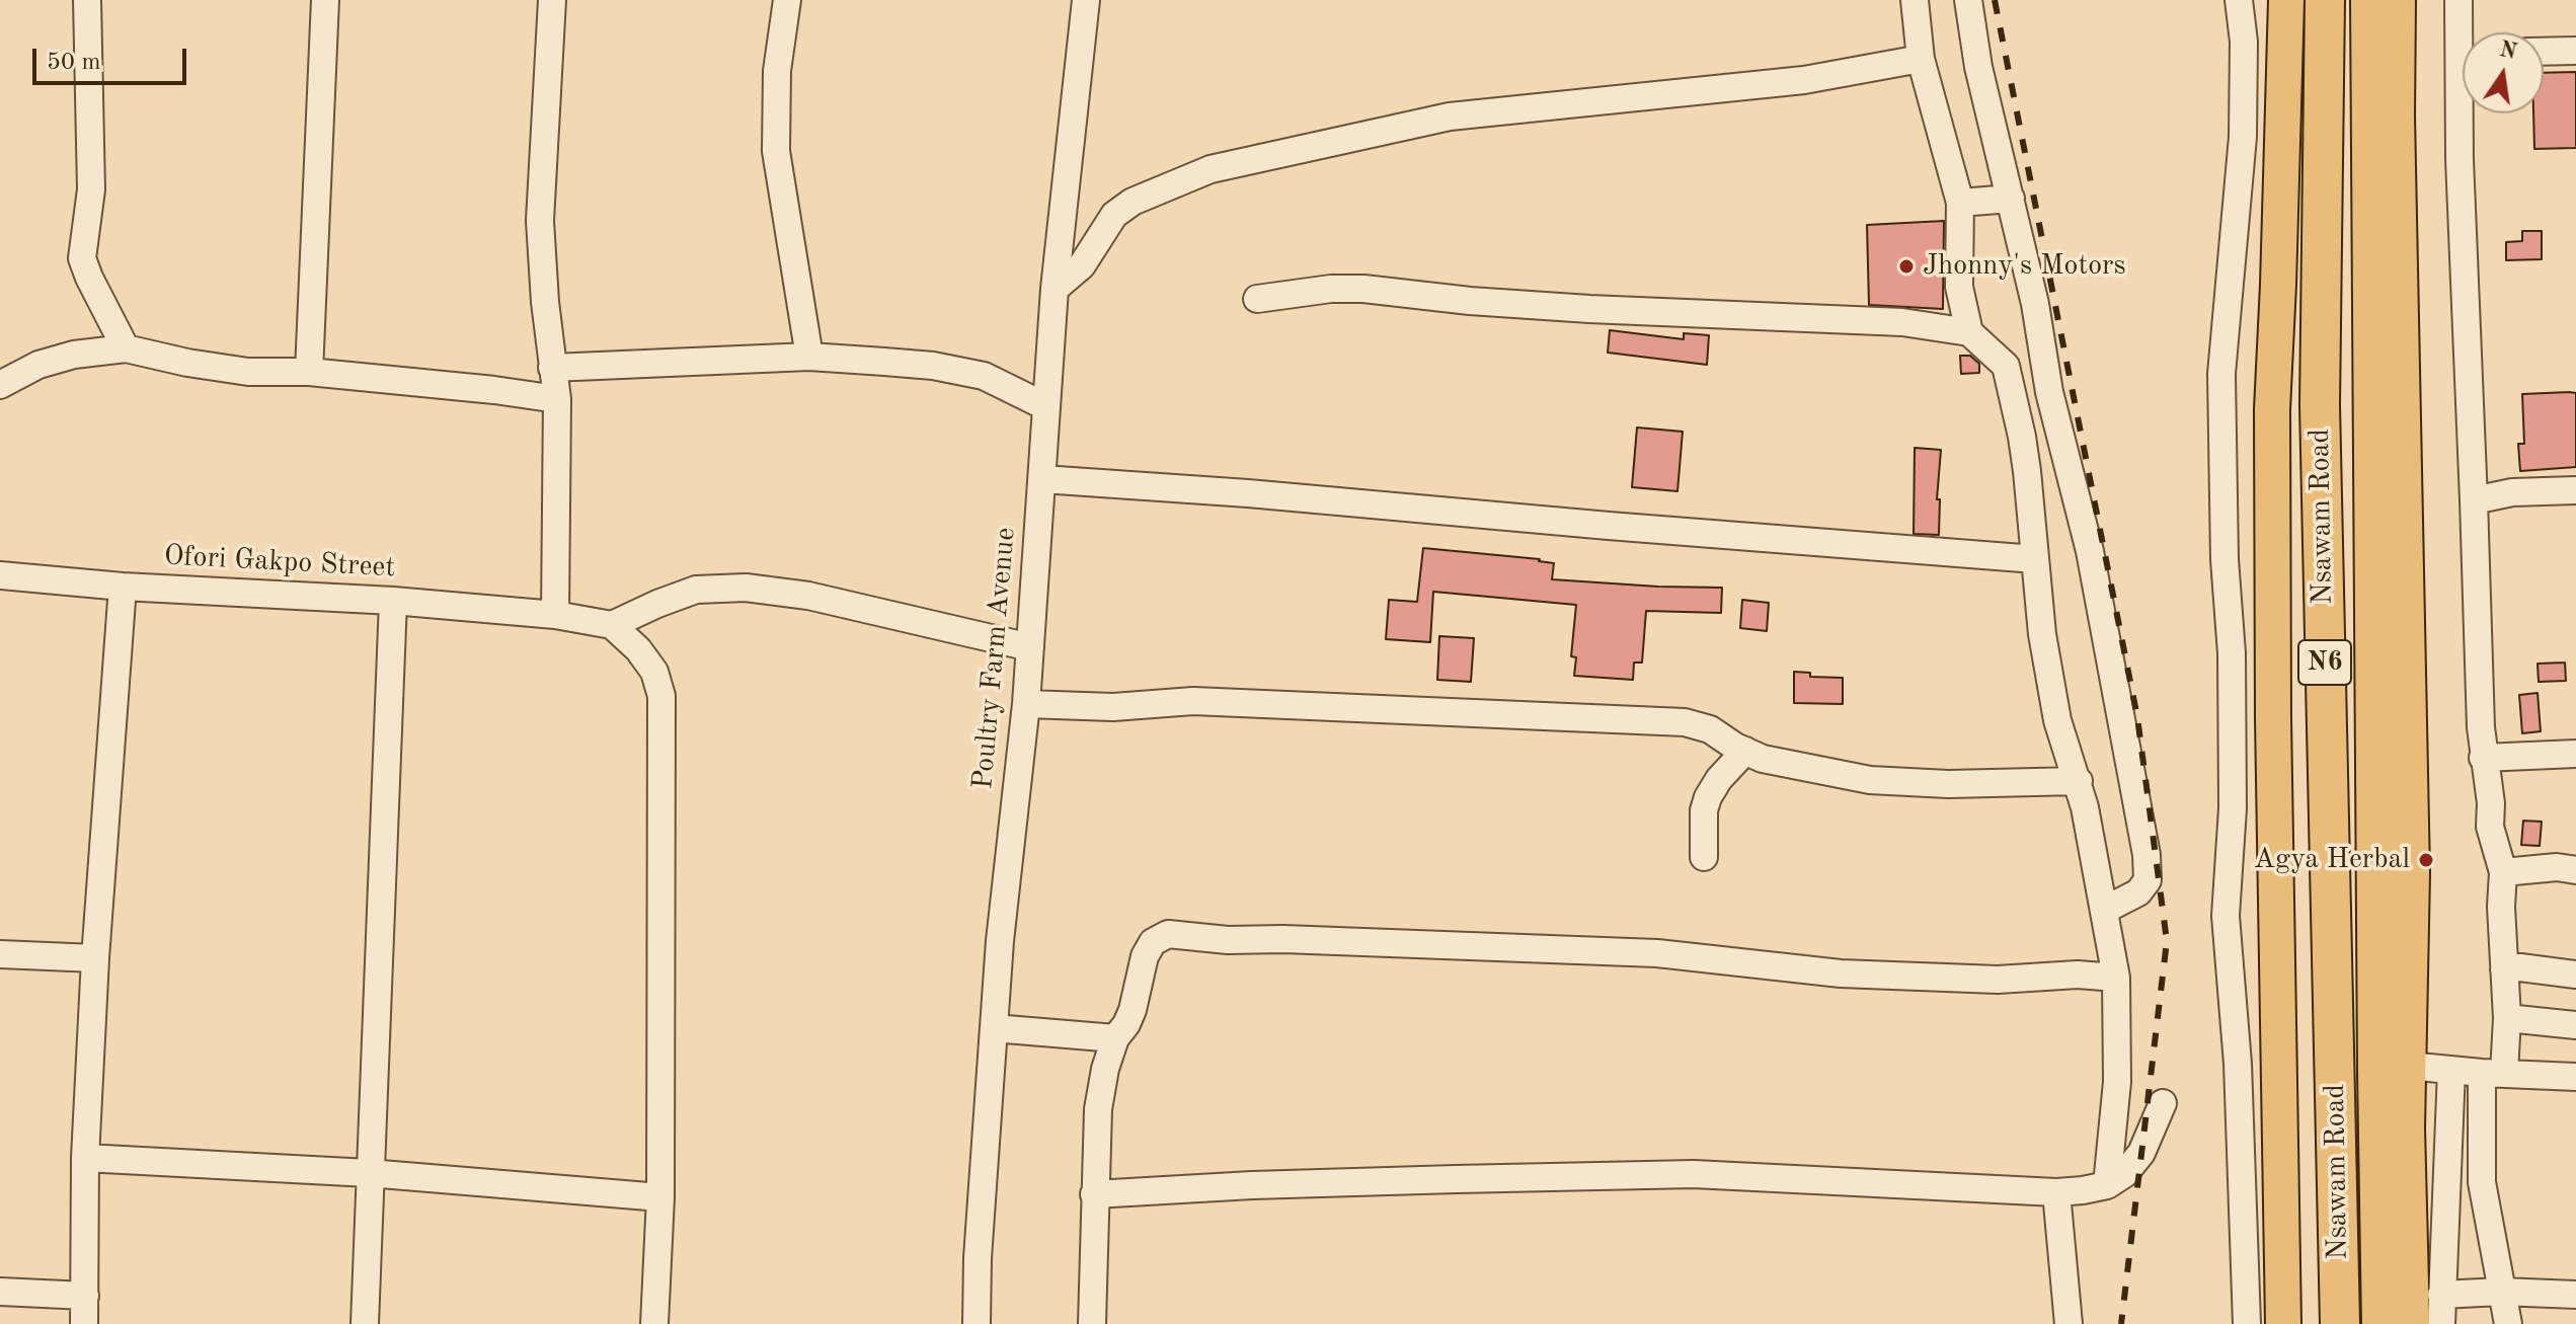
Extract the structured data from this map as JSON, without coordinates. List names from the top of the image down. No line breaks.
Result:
{"streets":{"highway":["Nsawam Road","N6"],"street":["Ofori Gakpo Street","Poultry Farm Avenue"]},"places":["Jhonny's Motors","Agya Herbal"],"scale_bar":"50 m","north":"top"}
